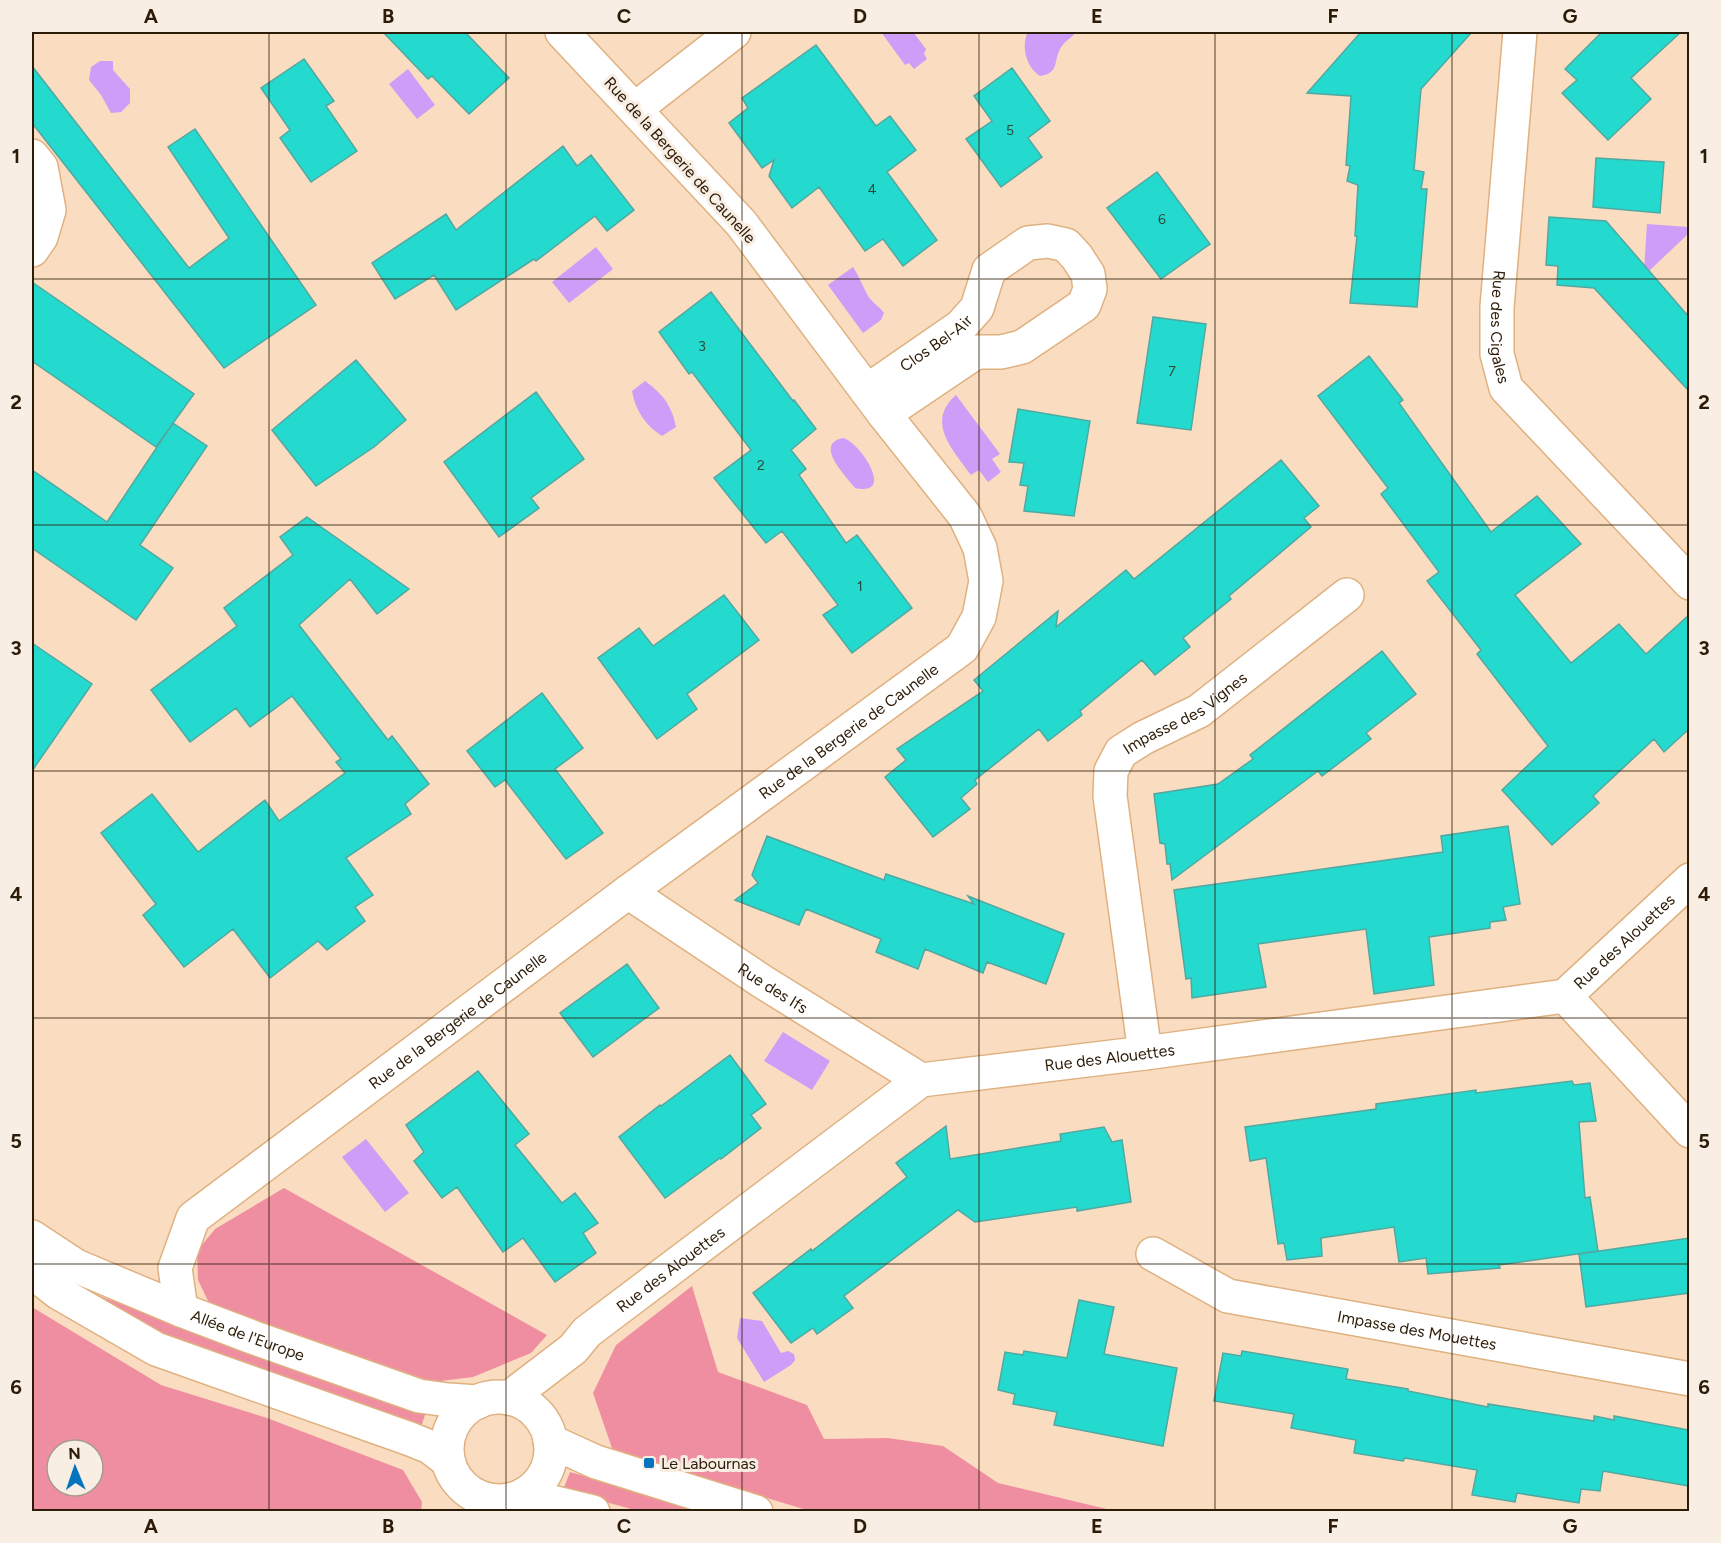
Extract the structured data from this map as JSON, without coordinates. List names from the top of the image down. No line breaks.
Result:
{"streets":{"street":["Rue de la Bergerie de Caunelle","Rue des Cigales","Clos Bel-Air","Impasse des Vignes","Rue des Alouettes","Rue des Ifs","Impasse des Mouettes","Allée de l'Europe"]},"crossings":[["Rue de la Bergerie de Caunelle","Clos Bel-Air"],["Rue de la Bergerie de Caunelle","Rue des Ifs"],["Rue de la Bergerie de Caunelle","Allée de l'Europe"],["Impasse des Vignes","Rue des Alouettes"],["Rue des Alouettes","Rue des Ifs"],["Rue des Alouettes","Allée de l'Europe"]],"places":{"transit":["Le Labournas"]},"house_numbers":["5","4","6","3","7","2","1"],"north":"top","grid":{"columns":["A","B","C","D","E","F","G"],"rows":["1","2","3","4","5","6"]}}
